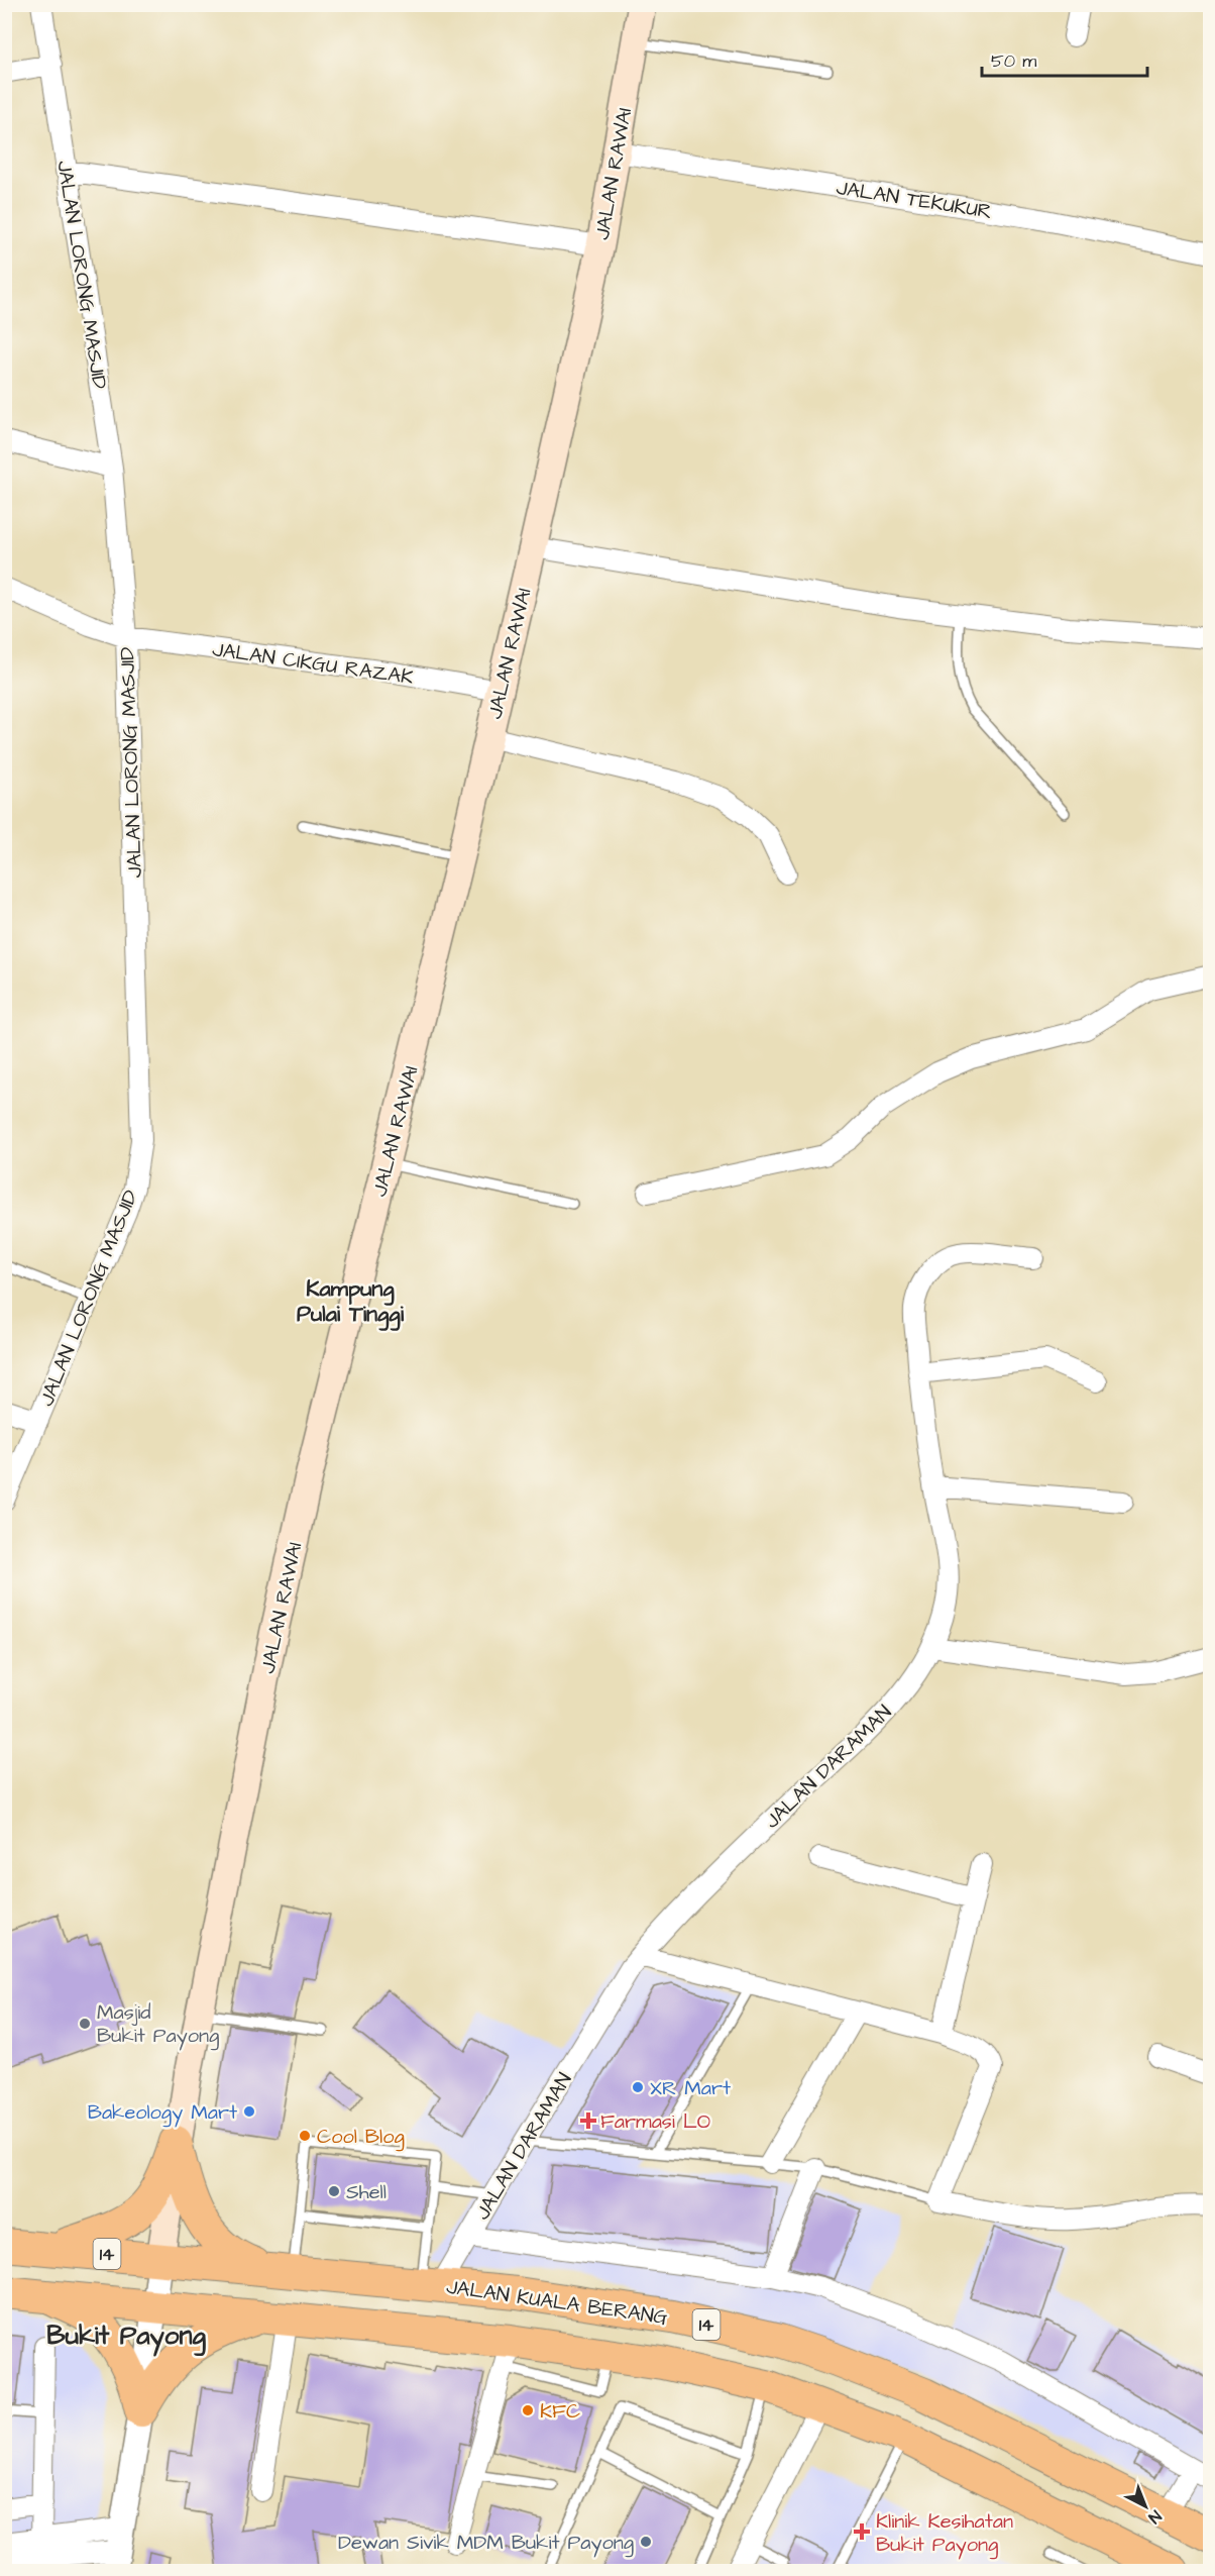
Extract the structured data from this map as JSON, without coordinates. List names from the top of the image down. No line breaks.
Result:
{"streets":{"highway":["14","JALAN KUALA BERANG"],"main road":["JALAN RAWAI"],"street":["JALAN TEKUKUR","JALAN LORONG MASJID","JALAN CIKGU RAZAK","JALAN DARAMAN"]},"crossings":[["JALAN RAWAI","JALAN TEKUKUR"],["JALAN RAWAI","JALAN CIKGU RAZAK"],["JALAN RAWAI","JALAN KUALA BERANG"],["JALAN LORONG MASJID","JALAN CIKGU RAZAK"],["JALAN DARAMAN","JALAN KUALA BERANG"]],"districts":["Kampung Pulai Tinggi","Bukit Payong"],"places":{"other":["Masjid Bukit Payong","XR Mart","Bakeology Mart","Cool Blog","Shell","KFC","Dewan Sivik MDM Bukit Payong"],"health":["Farmasi LO","Klinik Kesihatan Bukit Payong"]},"scale_bar":"50 m","north":"bottom right"}
